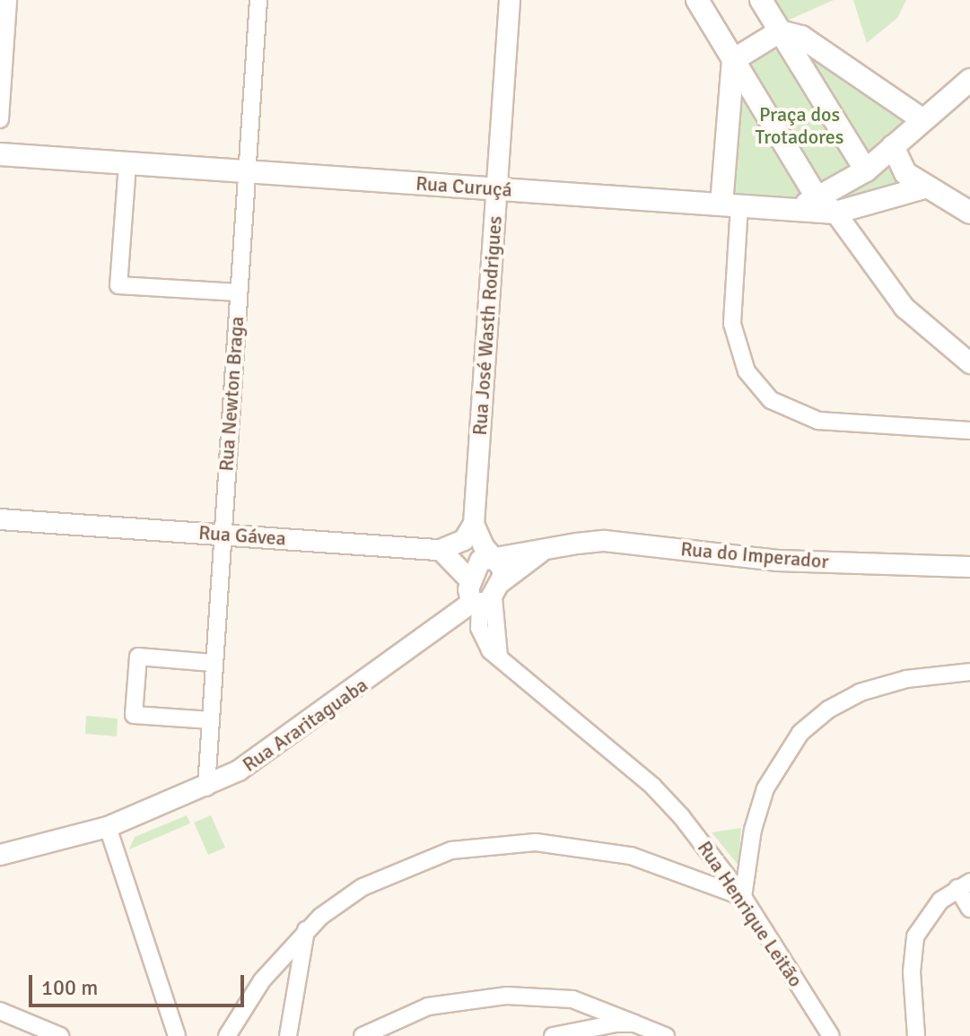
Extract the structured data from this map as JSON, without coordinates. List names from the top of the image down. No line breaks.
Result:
{"streets":{"main road":["Rua Curuçá"],"street":["Rua José Wasth Rodrigues","Rua Newton Braga","Rua Gávea","Rua do Imperador","Rua Araritaguaba","Rua Henrique Leitão"]},"crossings":[["Rua Curuçá","Rua José Wasth Rodrigues"],["Rua Curuçá","Rua Newton Braga"],["Rua Newton Braga","Rua Gávea"],["Rua Newton Braga","Rua Araritaguaba"],["Rua do Imperador","Rua Araritaguaba"],["Rua do Imperador","Rua Henrique Leitão"],["Rua Araritaguaba","Rua Henrique Leitão"]],"parks":["Praça dos Trotadores"],"scale_bar":"100 m"}
